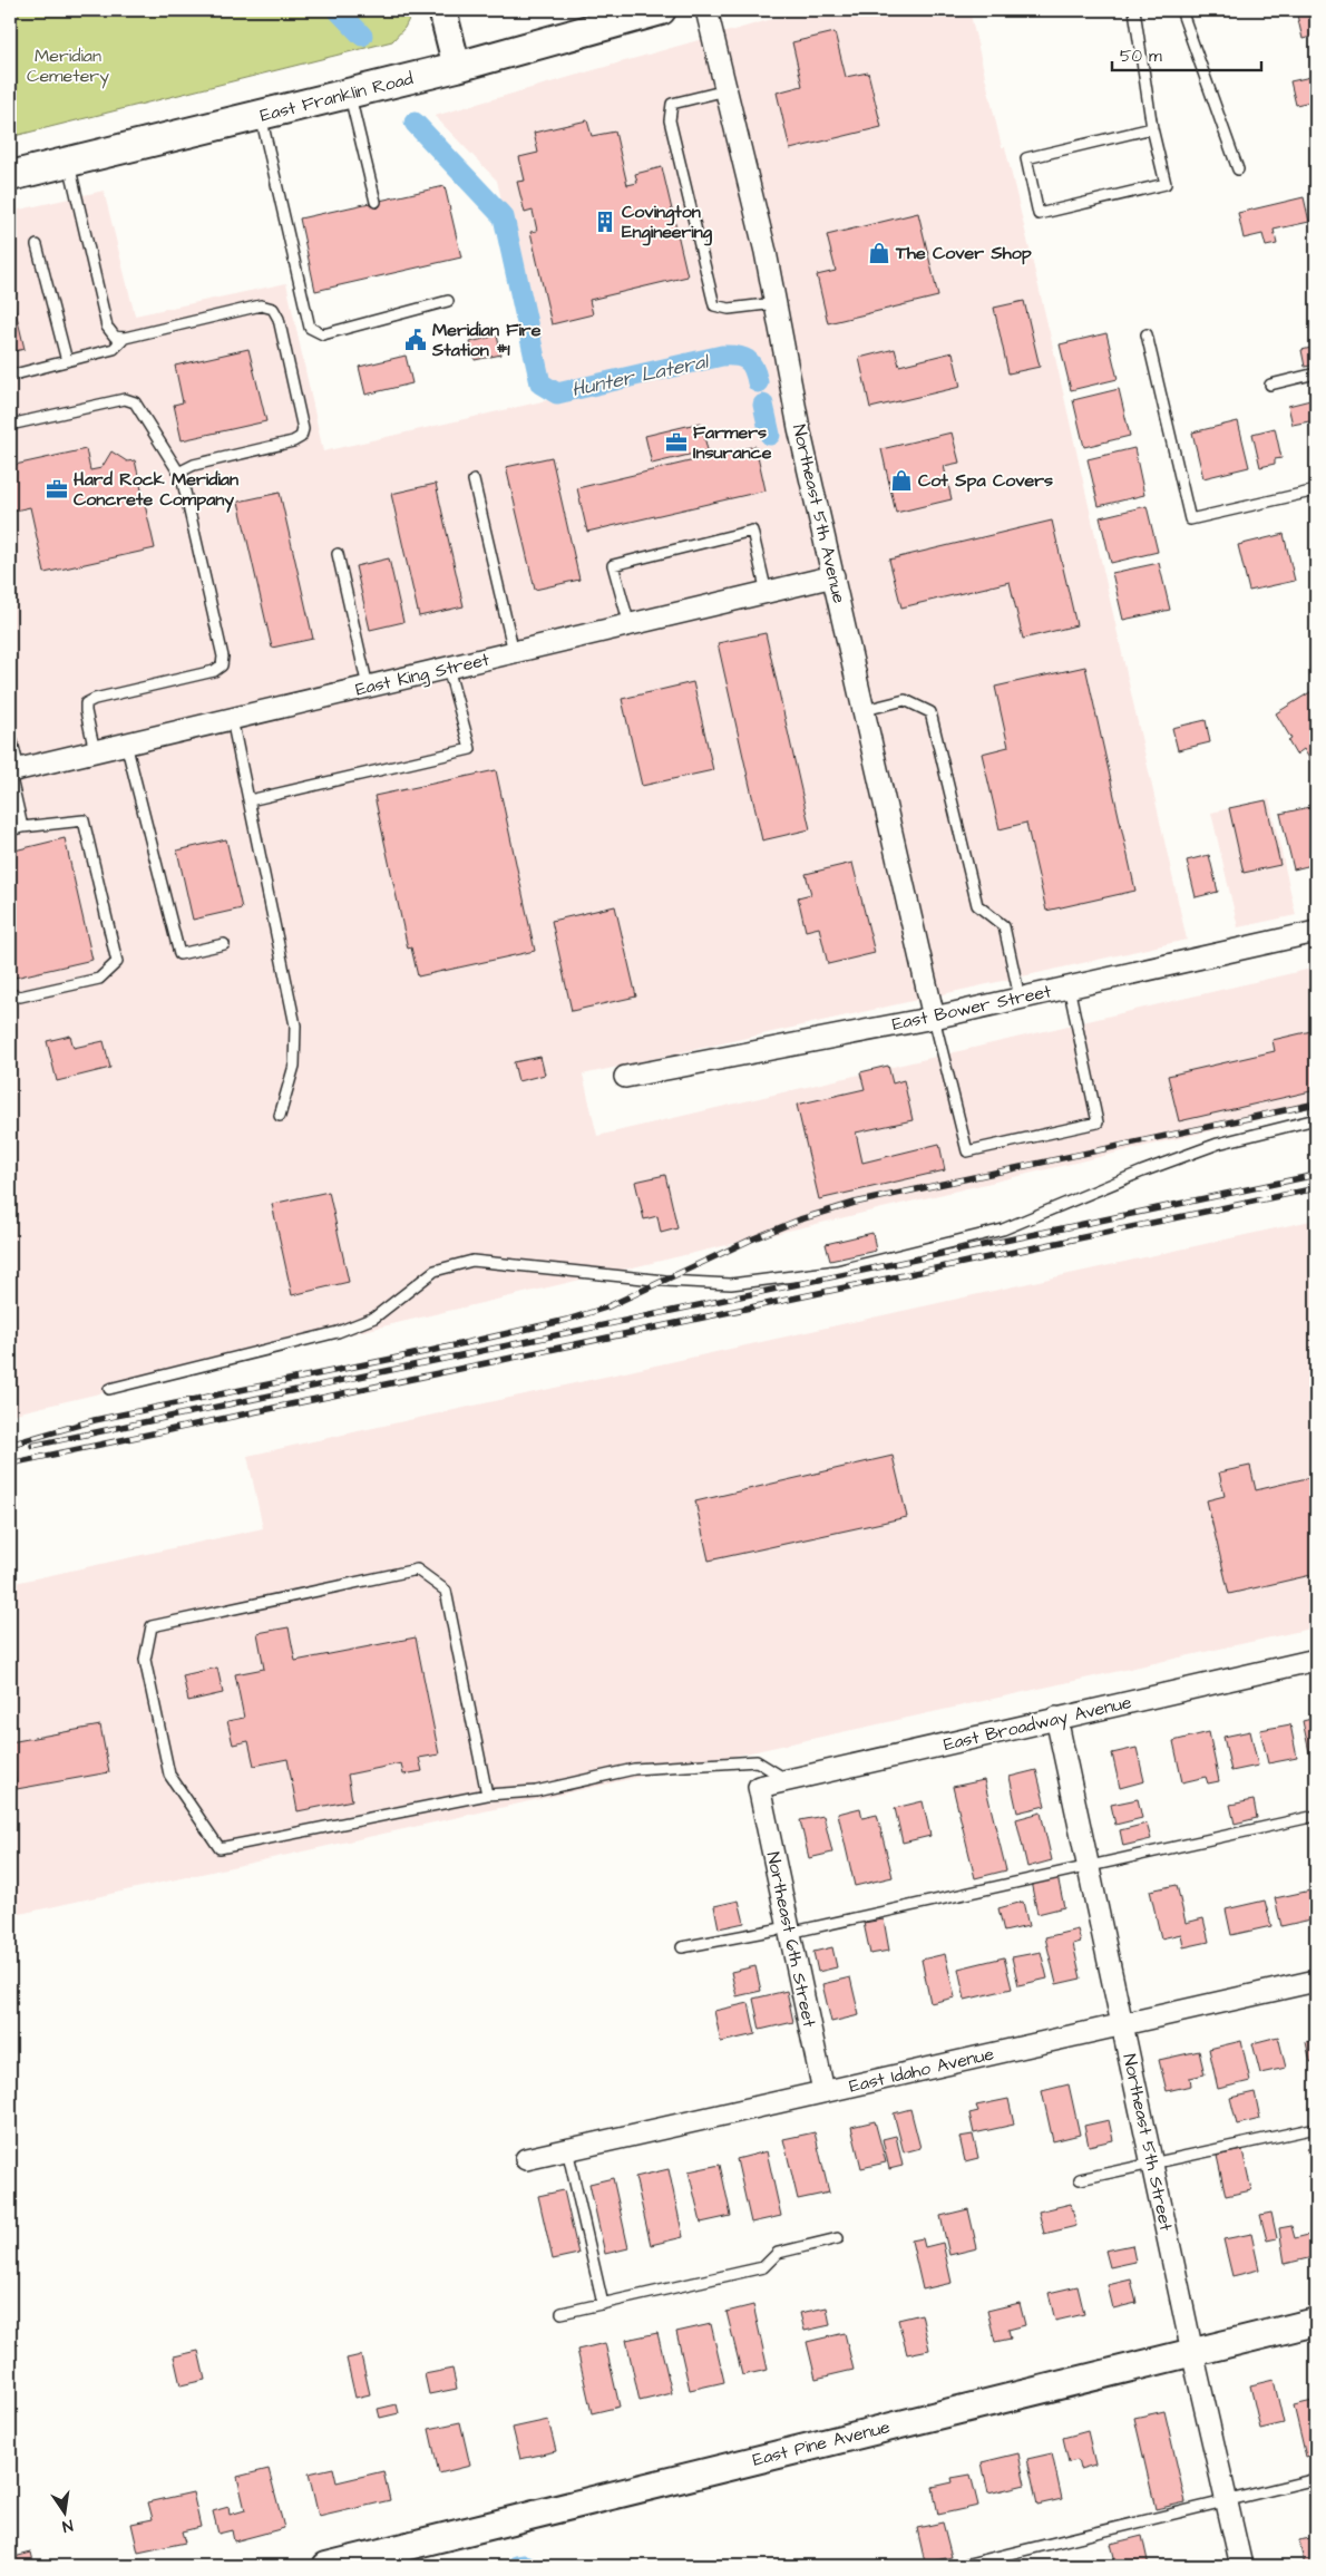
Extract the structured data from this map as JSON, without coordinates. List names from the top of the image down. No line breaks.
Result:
{"streets":{"main road":["East Franklin Road"],"street":["Northeast 5th Avenue","East King Street","East Bower Street","East Broadway Avenue","Northeast 6th Street","East Idaho Avenue","Northeast 5th Street","East Pine Avenue"]},"crossings":[["Northeast 5th Avenue","East King Street"],["Northeast 5th Avenue","East Bower Street"],["East Broadway Avenue","Northeast 6th Street"],["East Broadway Avenue","Northeast 5th Street"],["Northeast 6th Street","East Idaho Avenue"],["East Idaho Avenue","Northeast 5th Street"],["Northeast 5th Street","East Pine Avenue"]],"water":["Hunter Lateral"],"parks":["Meridian Cemetery"],"places":{"building":["Covington Engineering"],"shop":["The Cover Shop","Cot Spa Covers"],"public building":["Meridian Fire Station #1"],"office":["Farmers Insurance","Hard Rock Meridian Concrete Company"]},"scale_bar":"50 m","north":"bottom"}
